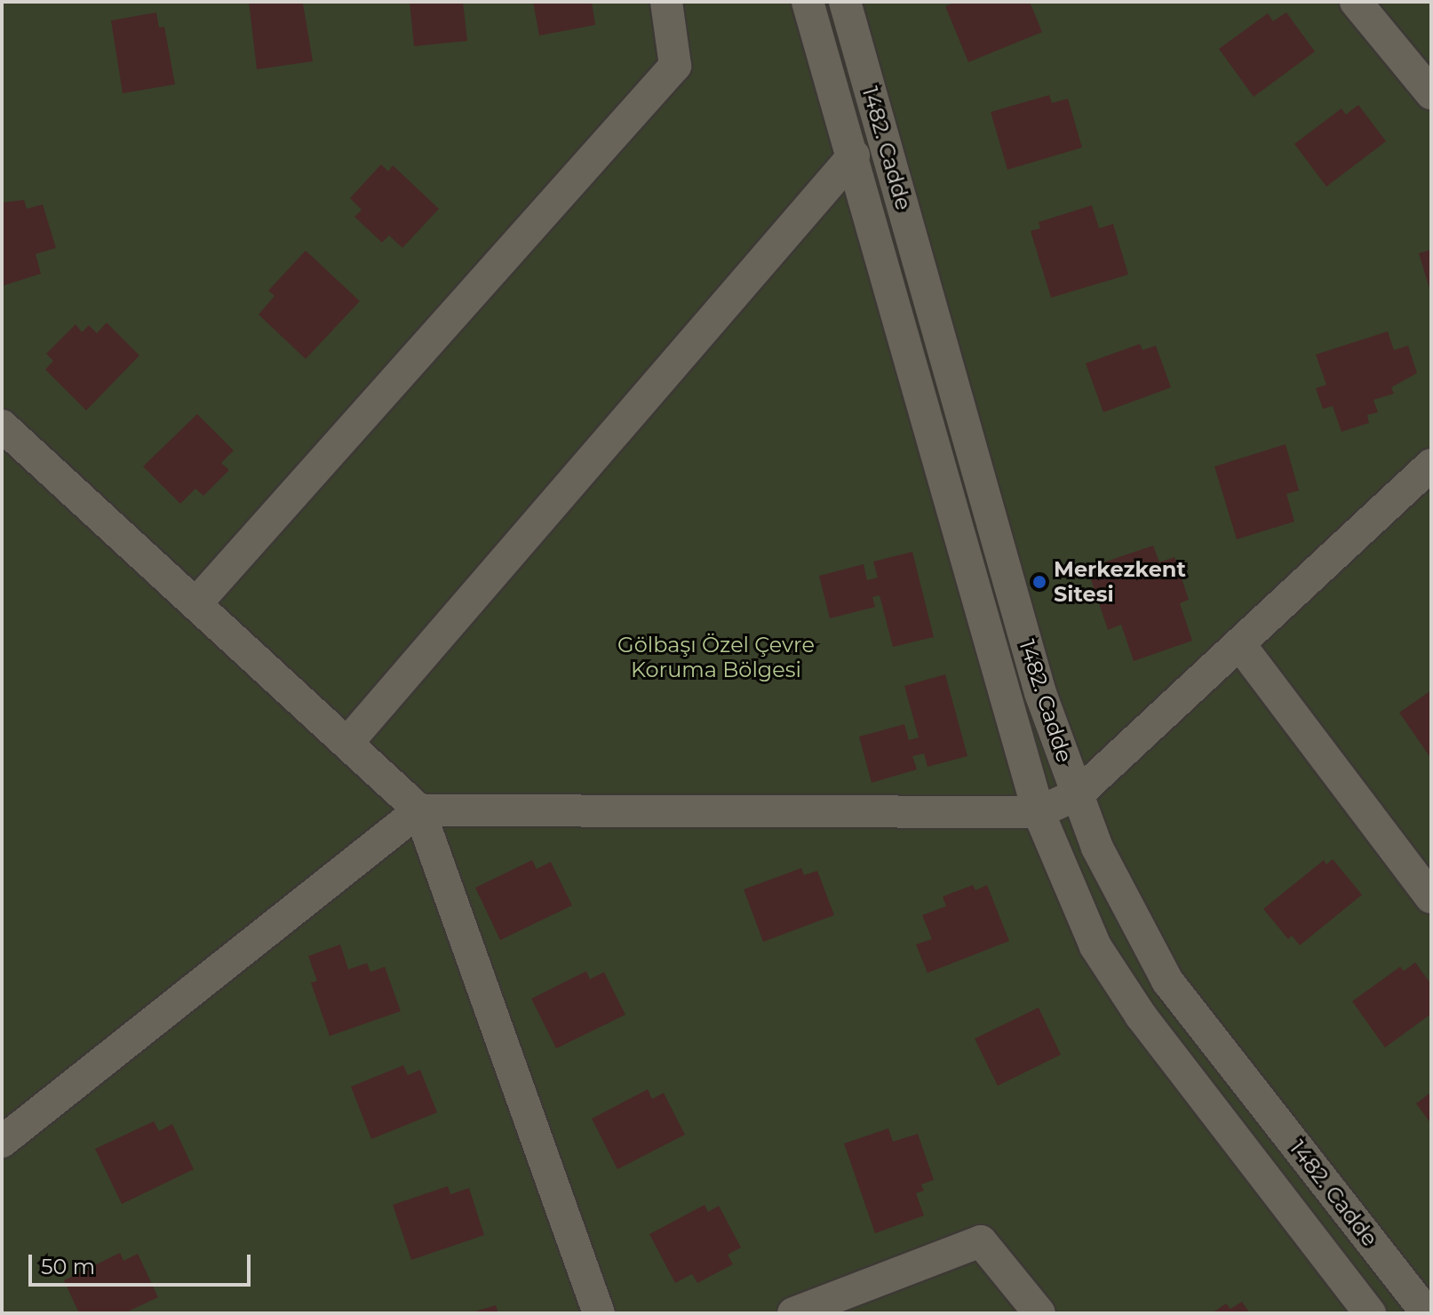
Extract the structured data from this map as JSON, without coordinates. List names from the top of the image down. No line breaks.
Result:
{"streets":{"street":["1482. Cadde"]},"parks":["Gölbaşı Özel Çevre Koruma Bölgesi"],"places":["Merkezkent Sitesi"],"scale_bar":"50 m"}
